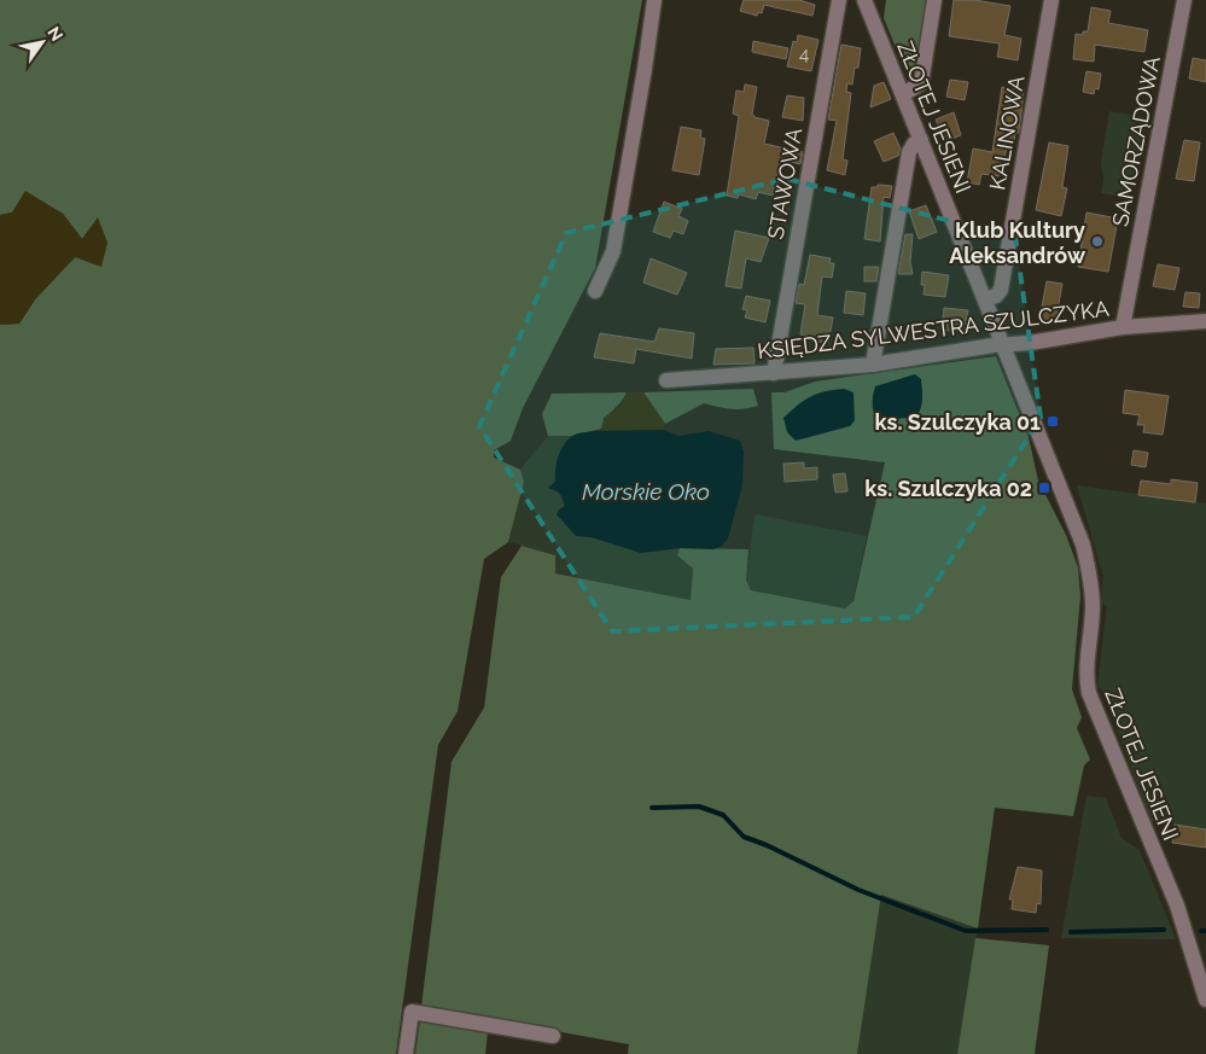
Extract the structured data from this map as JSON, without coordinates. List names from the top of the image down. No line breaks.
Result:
{"streets":{"street":["ZŁOTEJ JESIENI","KALINOWA","SAMORZĄDOWA","STAWOWA","KSIĘDZA SYLWESTRA SZULCZYKA"]},"crossings":[["ZŁOTEJ JESIENI","KALINOWA"],["ZŁOTEJ JESIENI","KSIĘDZA SYLWESTRA SZULCZYKA"],["SAMORZĄDOWA","KSIĘDZA SYLWESTRA SZULCZYKA"],["STAWOWA","KSIĘDZA SYLWESTRA SZULCZYKA"]],"water":["Morskie Oko"],"places":{"other":["Klub Kultury Aleksandrów"],"transit":["ks. Szulczyka 01","ks. Szulczyka 02"]},"house_numbers":["4"],"north":"top right"}
